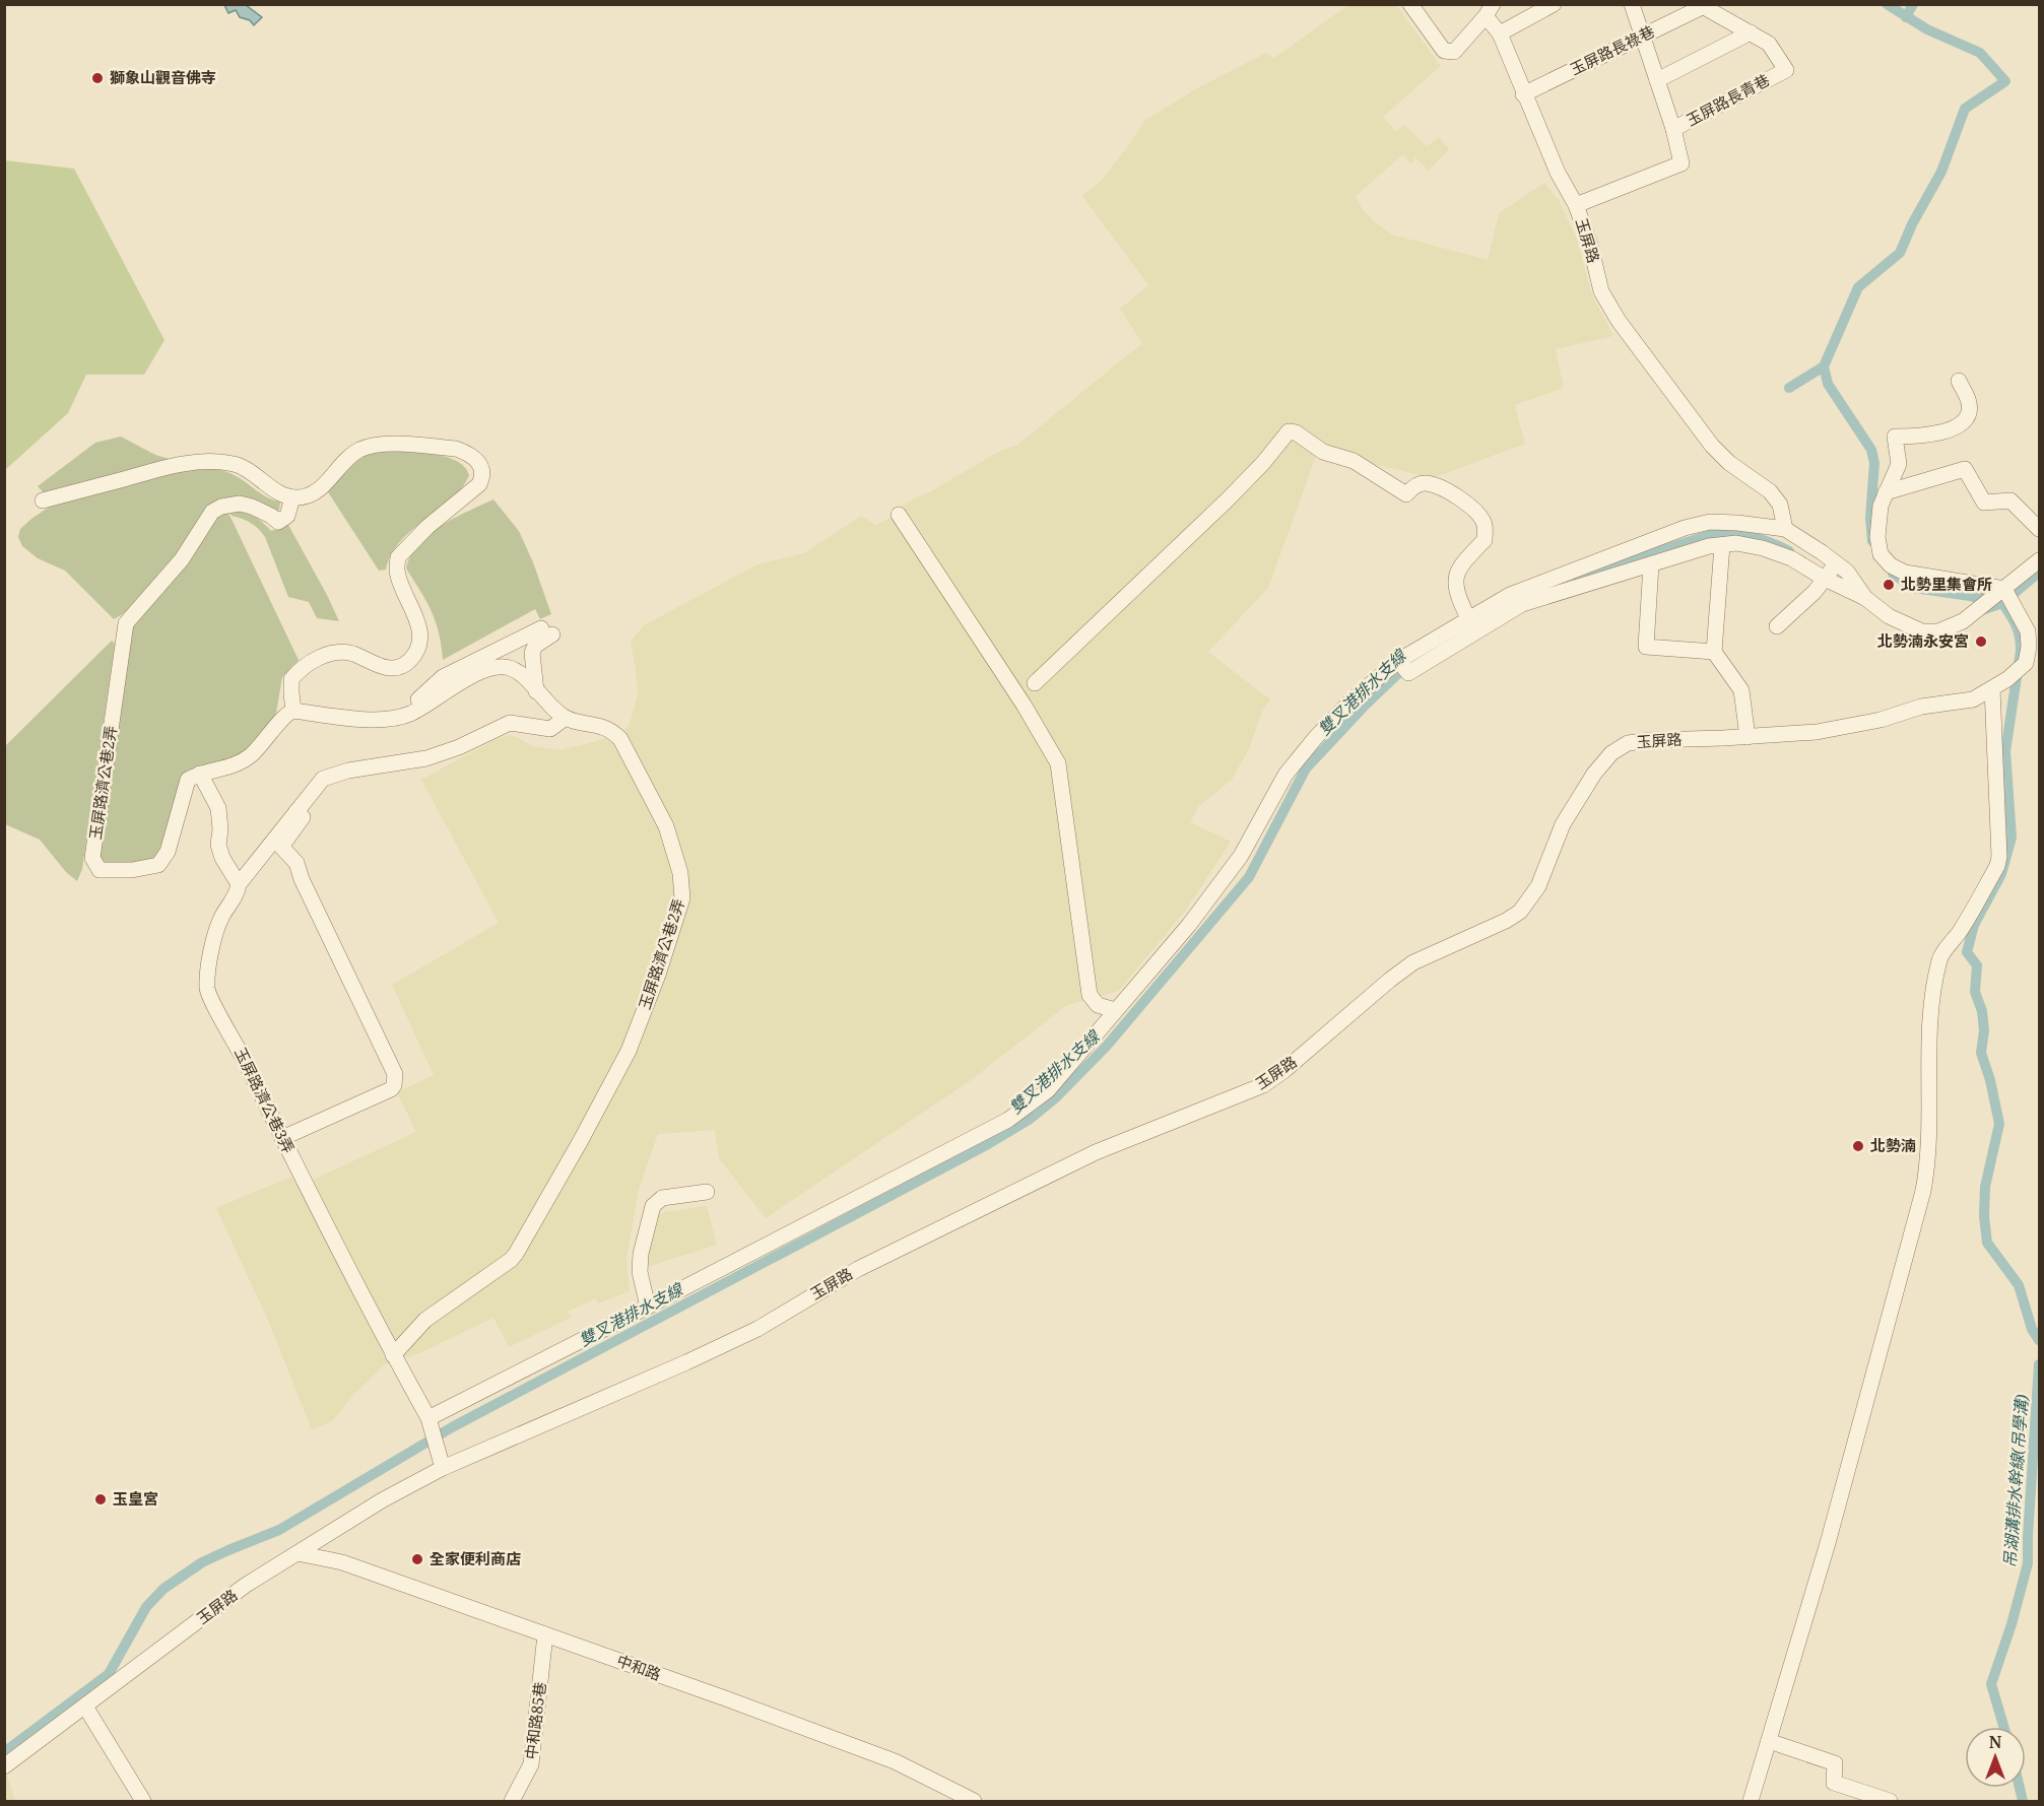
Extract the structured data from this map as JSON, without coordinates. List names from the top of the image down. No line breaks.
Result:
{"streets":{"street":["玉屏路長祿巷","玉屏路長青巷","玉屏路","玉屏路濟公巷2弄","玉屏路濟公巷3弄","中和路","中和路85巷"]},"crossings":[["玉屏路長祿巷","玉屏路"],["玉屏路長青巷","玉屏路"],["玉屏路","中和路"],["玉屏路濟公巷2弄","玉屏路濟公巷3弄"],["中和路","中和路85巷"]],"water":["雙叉港排水支線","吊湖溝排水幹線(吊學溝)"],"places":["獅象山觀音佛寺","北勢里集會所","北勢湳永安宮","北勢湳","玉皇宮","全家便利商店"],"north":"top"}
